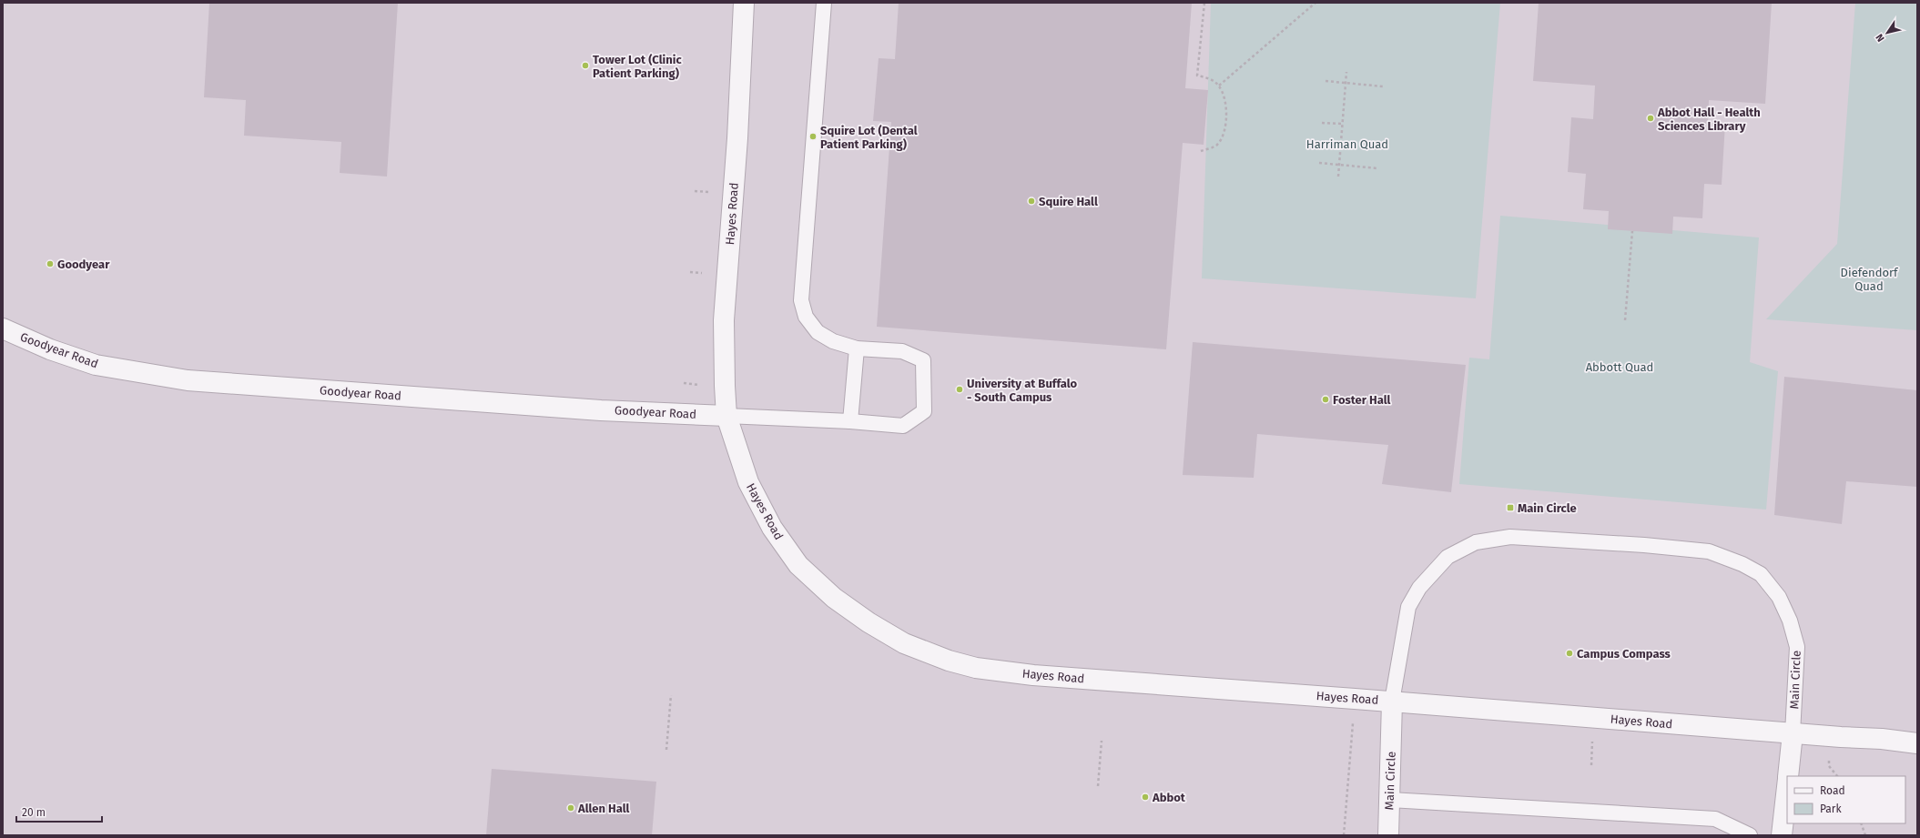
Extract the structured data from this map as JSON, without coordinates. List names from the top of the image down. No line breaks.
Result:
{"streets":{"street":["Hayes Road","Goodyear Road","Main Circle"]},"crossings":[["Hayes Road","Goodyear Road"],["Hayes Road","Main Circle"]],"parks":["Harriman Quad","Diefendorf Quad","Abbott Quad"],"places":{"other":["Tower Lot (Clinic Patient Parking)","Abbot Hall - Health Sciences Library","Squire Lot (Dental Patient Parking)","Squire Hall","Goodyear","University at Buffalo - South Campus","Foster Hall","Campus Compass","Abbot","Allen Hall"],"transit":["Main Circle"]},"legend":["Road","Park"],"scale_bar":"20 m","north":"bottom left"}
